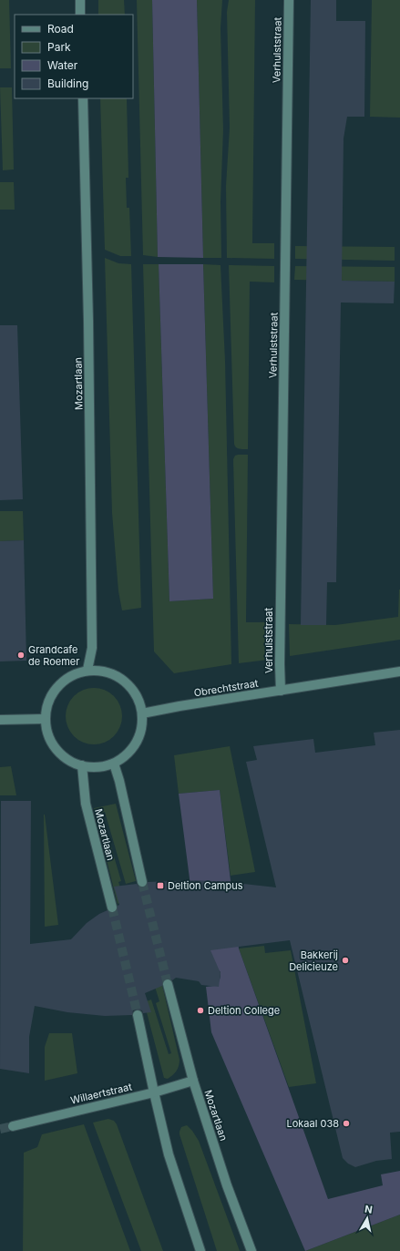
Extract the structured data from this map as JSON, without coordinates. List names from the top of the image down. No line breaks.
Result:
{"streets":{"street":["Verhulststraat","Mozartlaan","Obrechtstraat","Willaertstraat"]},"crossings":[["Verhulststraat","Obrechtstraat"],["Mozartlaan","Obrechtstraat"],["Mozartlaan","Willaertstraat"]],"places":{"other":["Grandcafe de Roemer","Bakkerij Delicieuze","Deltion College","Lokaal 038"],"transit":["Deltion Campus"]},"legend":["Road","Park","Water","Building"],"north":"top"}
